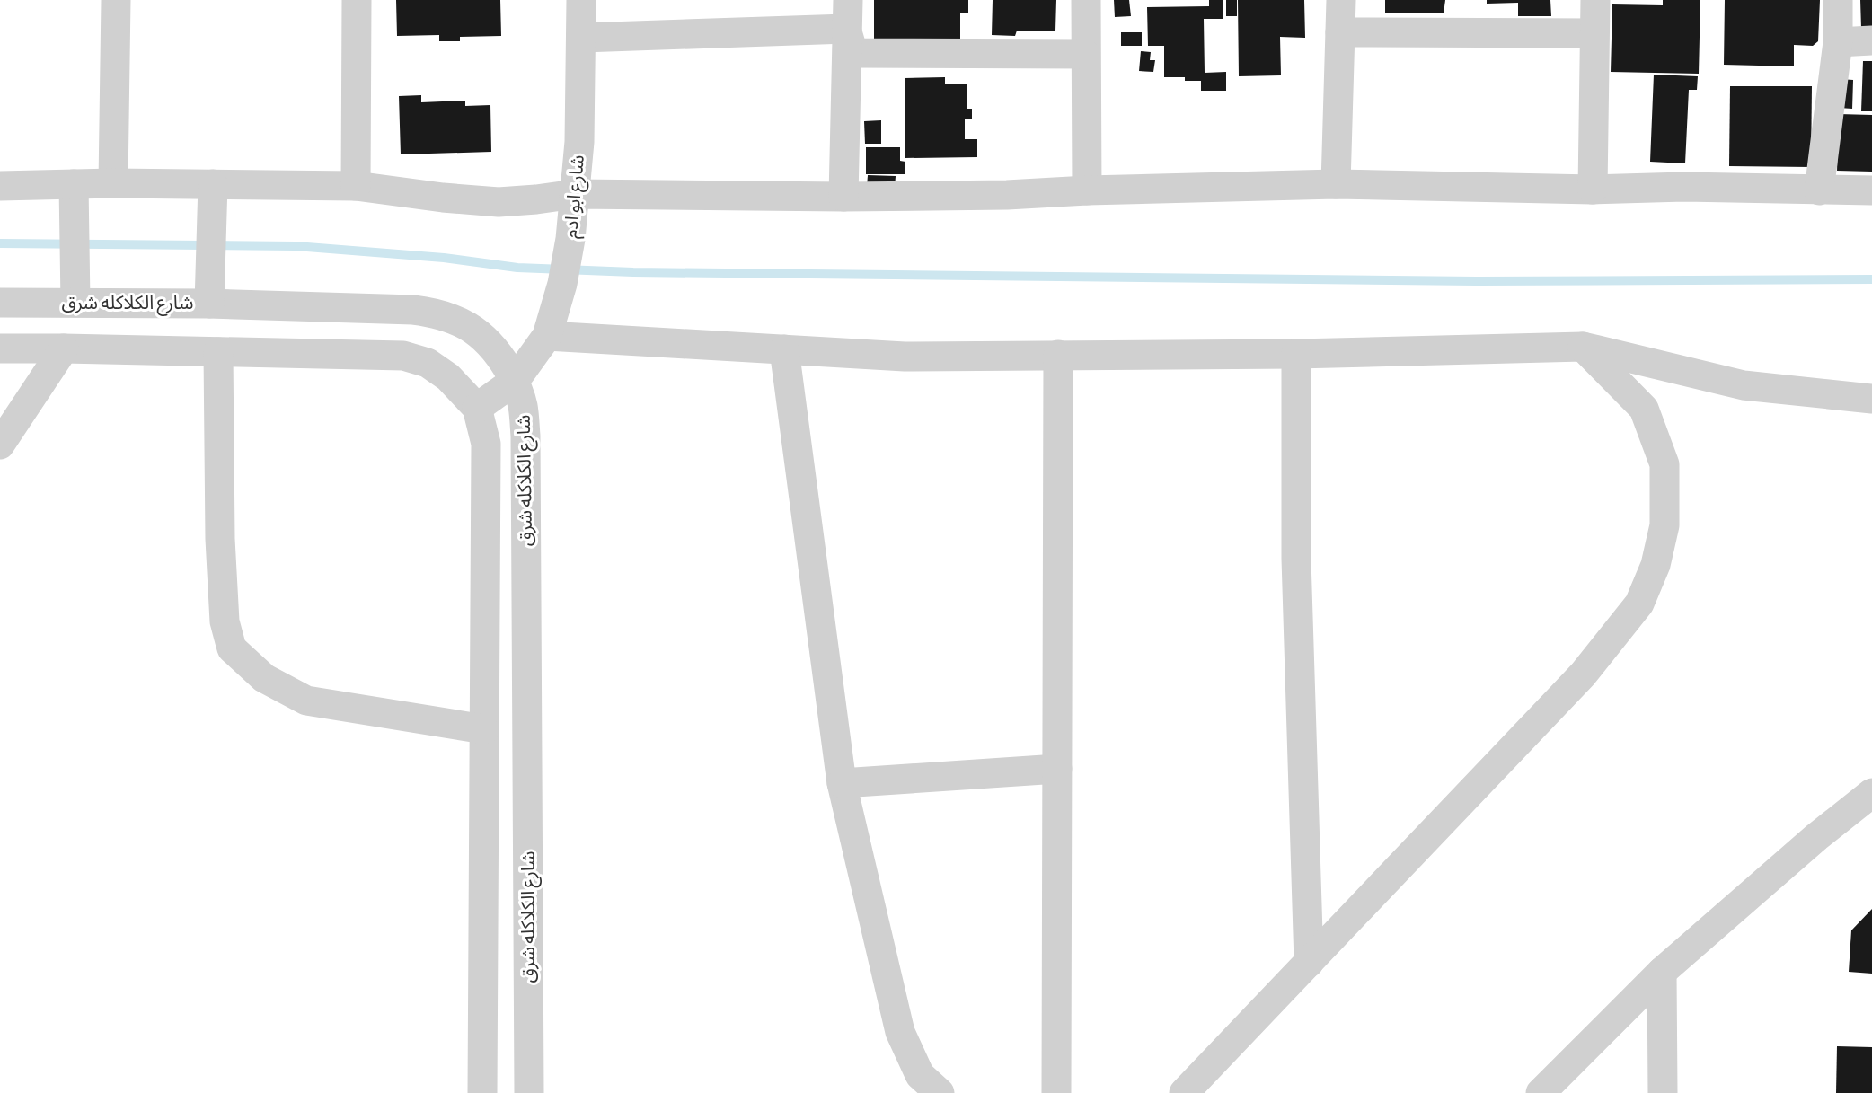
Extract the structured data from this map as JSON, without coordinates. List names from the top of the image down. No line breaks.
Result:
{"streets":{"street":["شارع ابو ادم","شارع الكلاكله شرق"]},"crossings":[["شارع ابو ادم","شارع الكلاكله شرق"]]}
